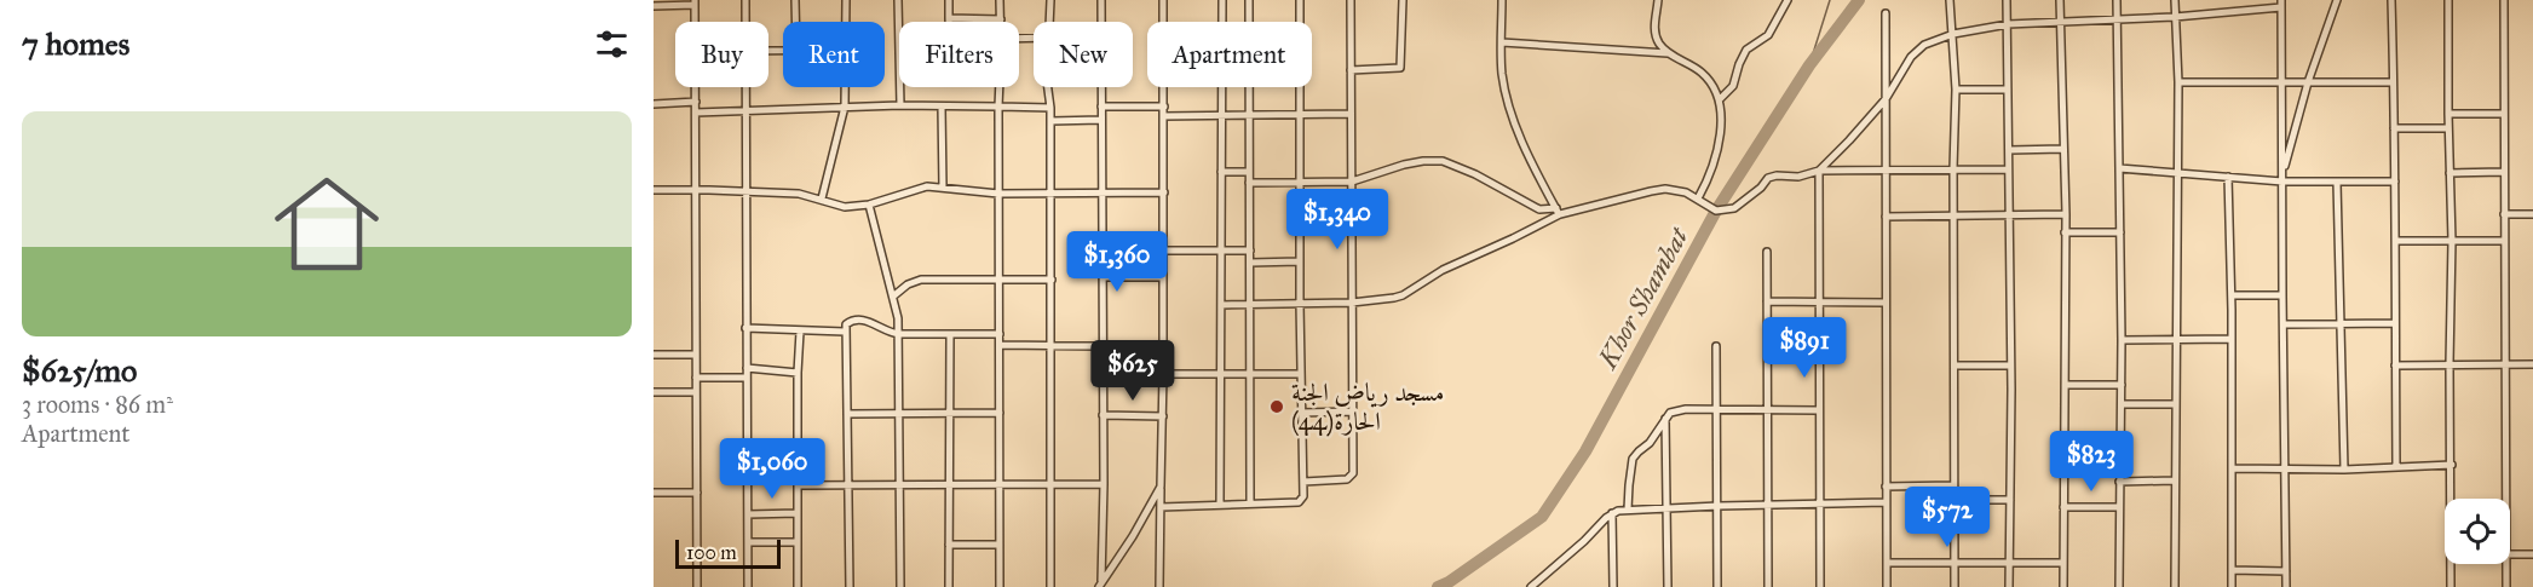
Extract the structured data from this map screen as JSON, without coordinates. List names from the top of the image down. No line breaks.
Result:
{"water":["Khor Shambat"],"places":["مسجد رياض الجنة الحارة(44)"],"scale_bar":"100 m","page":{"heading":"7 homes","chip":["Buy","Rent","Filters","New","Apartment"],"list":[{"name":"$625/mo","note":"3 rooms · 86 m² · Apartment"}],"price":["$1,340","$1,360","$891","$625","$823","$1,060","$572"],"scale":"100 m"}}
